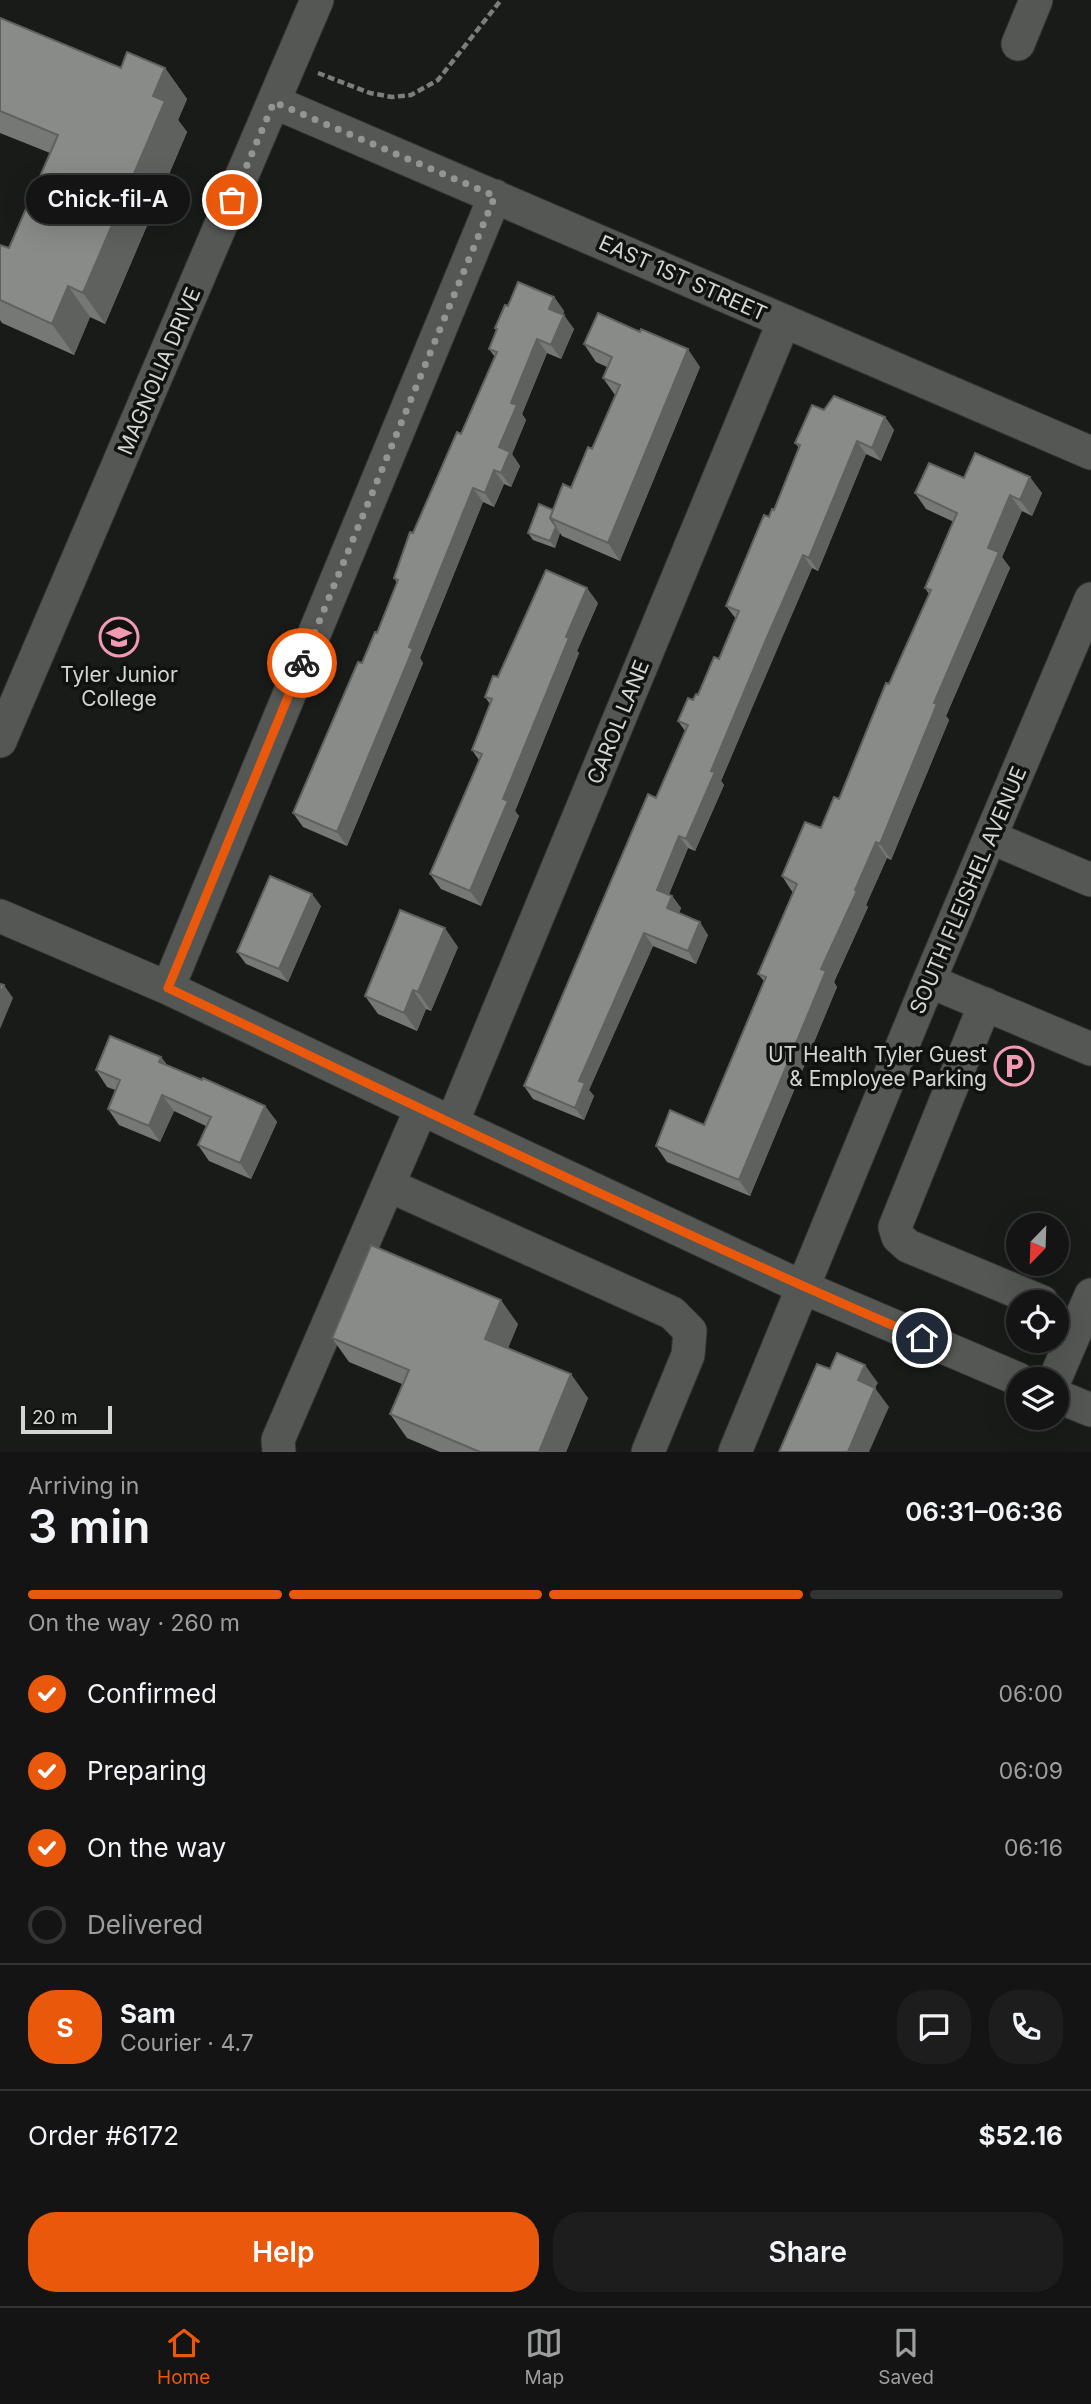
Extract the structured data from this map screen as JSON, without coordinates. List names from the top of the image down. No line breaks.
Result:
{"streets":{"street":["EAST 1ST STREET","MAGNOLIA DRIVE","CAROL LANE","SOUTH FLEISHEL AVENUE"]},"crossings":[["EAST 1ST STREET","MAGNOLIA DRIVE"],["EAST 1ST STREET","CAROL LANE"]],"places":{"other":["Chick-fil-A"],"school or university":["Tyler Junior College"],"parking":["UT Health Tyler Guest & Employee Parking"]},"scale_bar":"20 m","north":"bottom left","page":{"bubble":"Chick-fil-A","scale":"20 m","heading":["3 min","Arriving in","06:31–06:36"],"panel":["Sam","Courier · 4.7","Order #6172","$52.16"],"bar":"On the way · 260 m","list":[["Confirmed","06:00"],["Preparing","06:09"],["On the way","06:16"],"Delivered"],"round":"S","buttons":["Help","Share"],"tabs":["Home","Map","Saved"]}}
